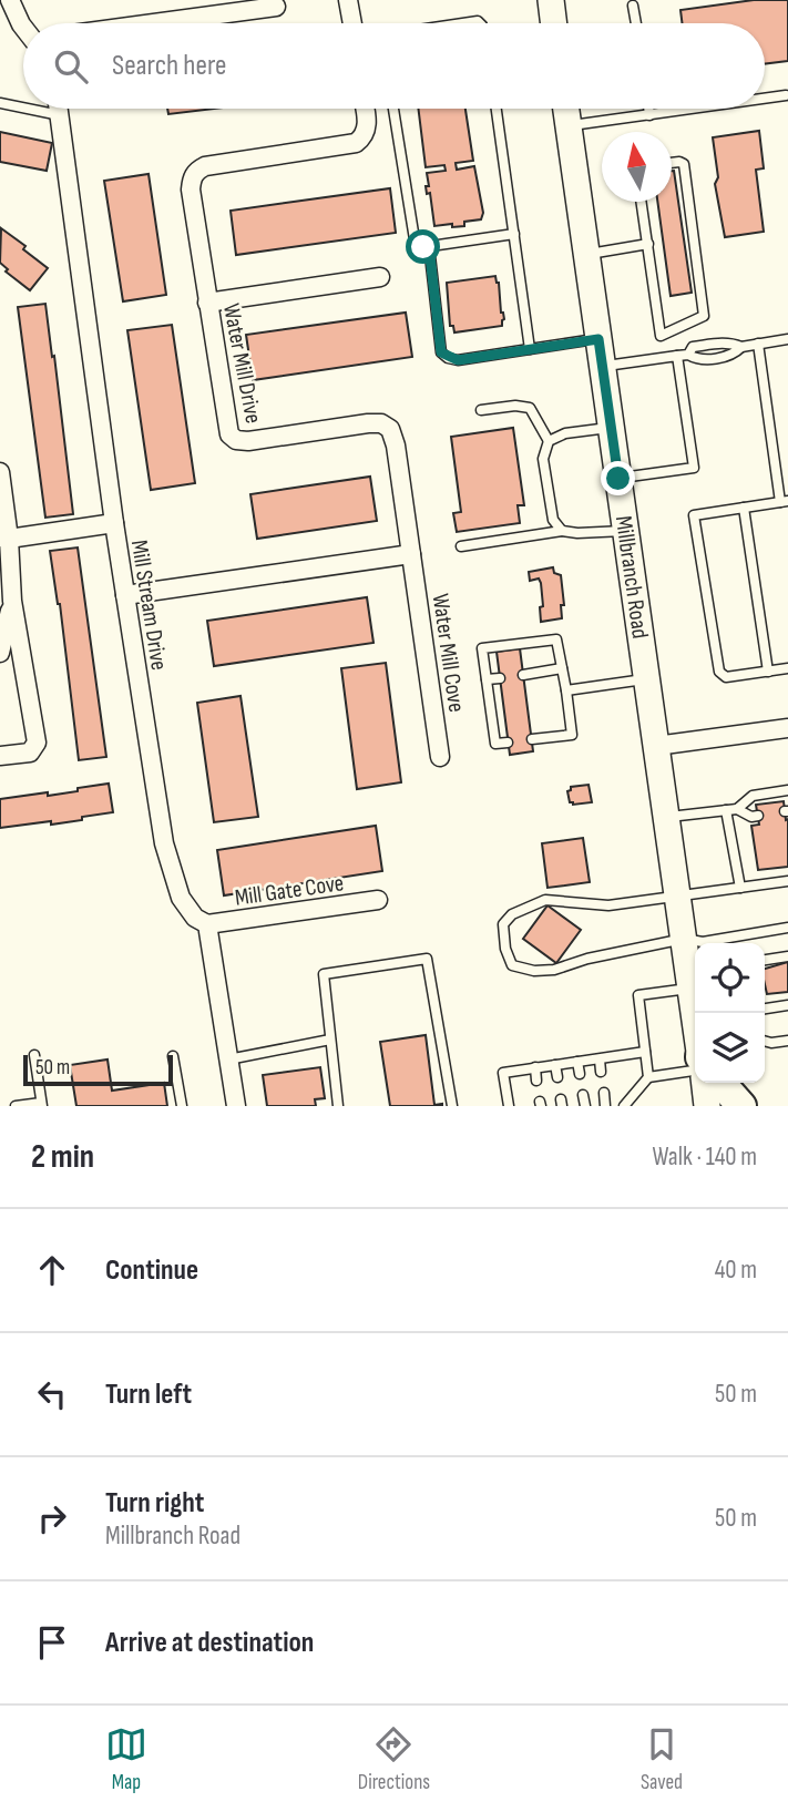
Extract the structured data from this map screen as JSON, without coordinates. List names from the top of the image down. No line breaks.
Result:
{"streets":{"main road":["Millbranch Road"],"street":["Water Mill Drive","Mill Stream Drive","Water Mill Cove","Mill Gate Cove"]},"crossings":[["Water Mill Drive","Water Mill Cove"],["Mill Stream Drive","Mill Gate Cove"]],"scale_bar":"50 m","north":"top","page":{"search":"Search here","scale":"50 m","heading":["2 min","Walk · 140 m"],"list":[["Continue","40 m"],["Turn left","50 m"],["Turn right","Millbranch Road","50 m"],"Arrive at destination"],"nav":["Map","Directions","Saved"]}}
